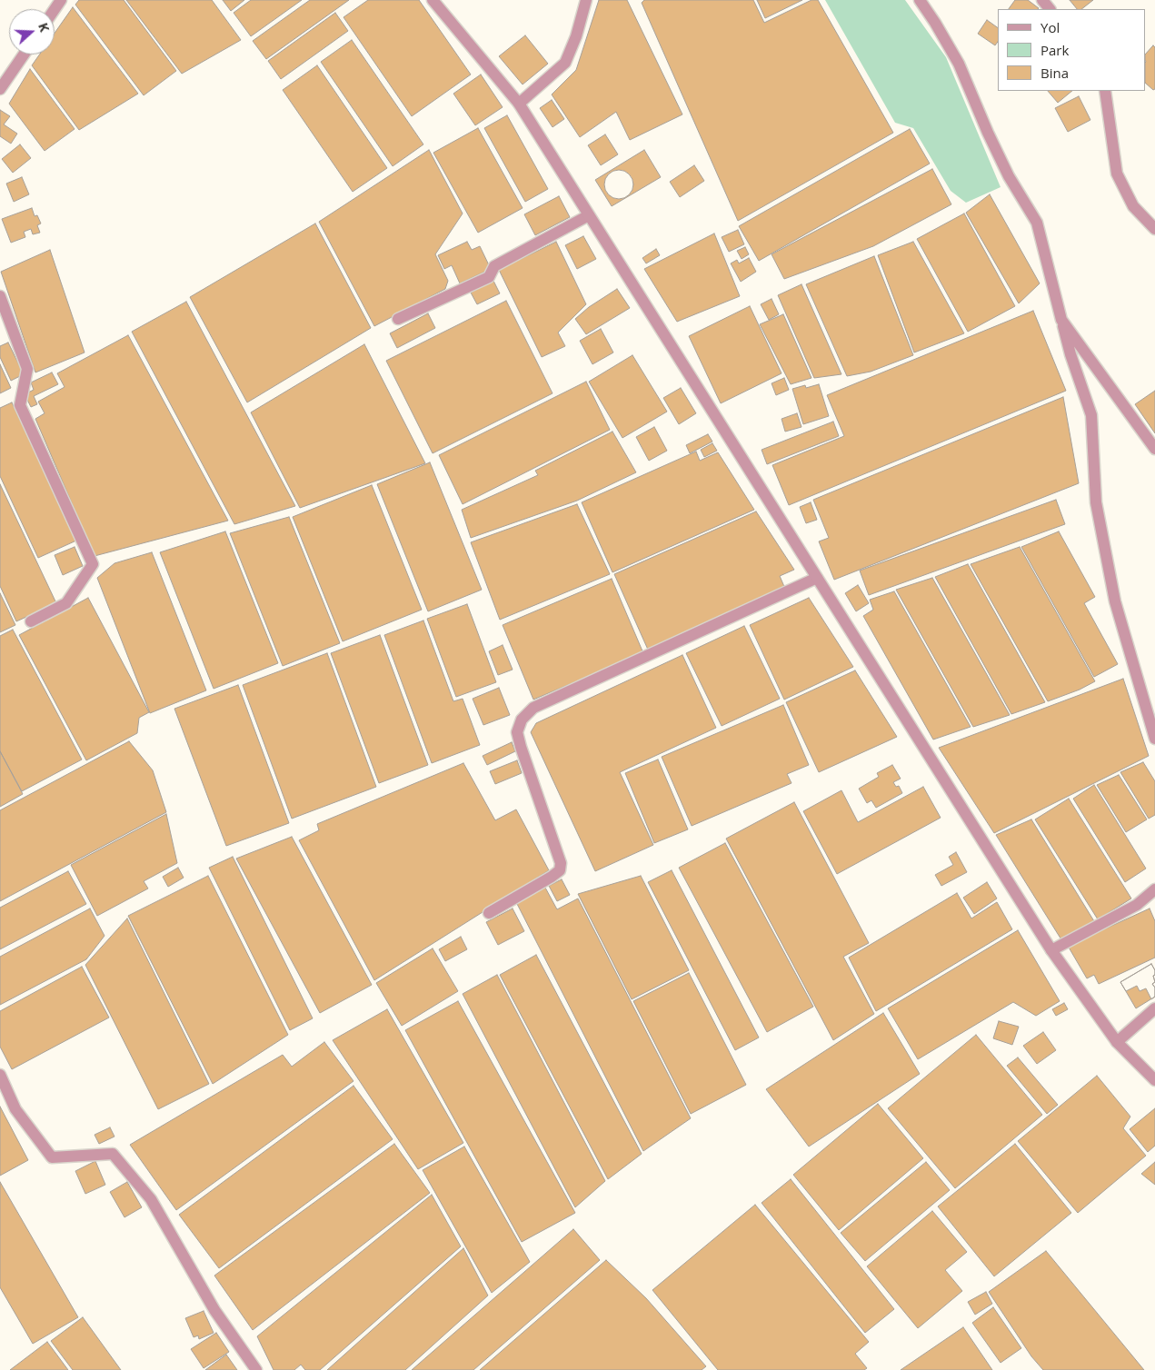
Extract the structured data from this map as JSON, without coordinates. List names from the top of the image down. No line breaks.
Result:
{"legend":["Yol","Park","Bina"],"north":"right"}
